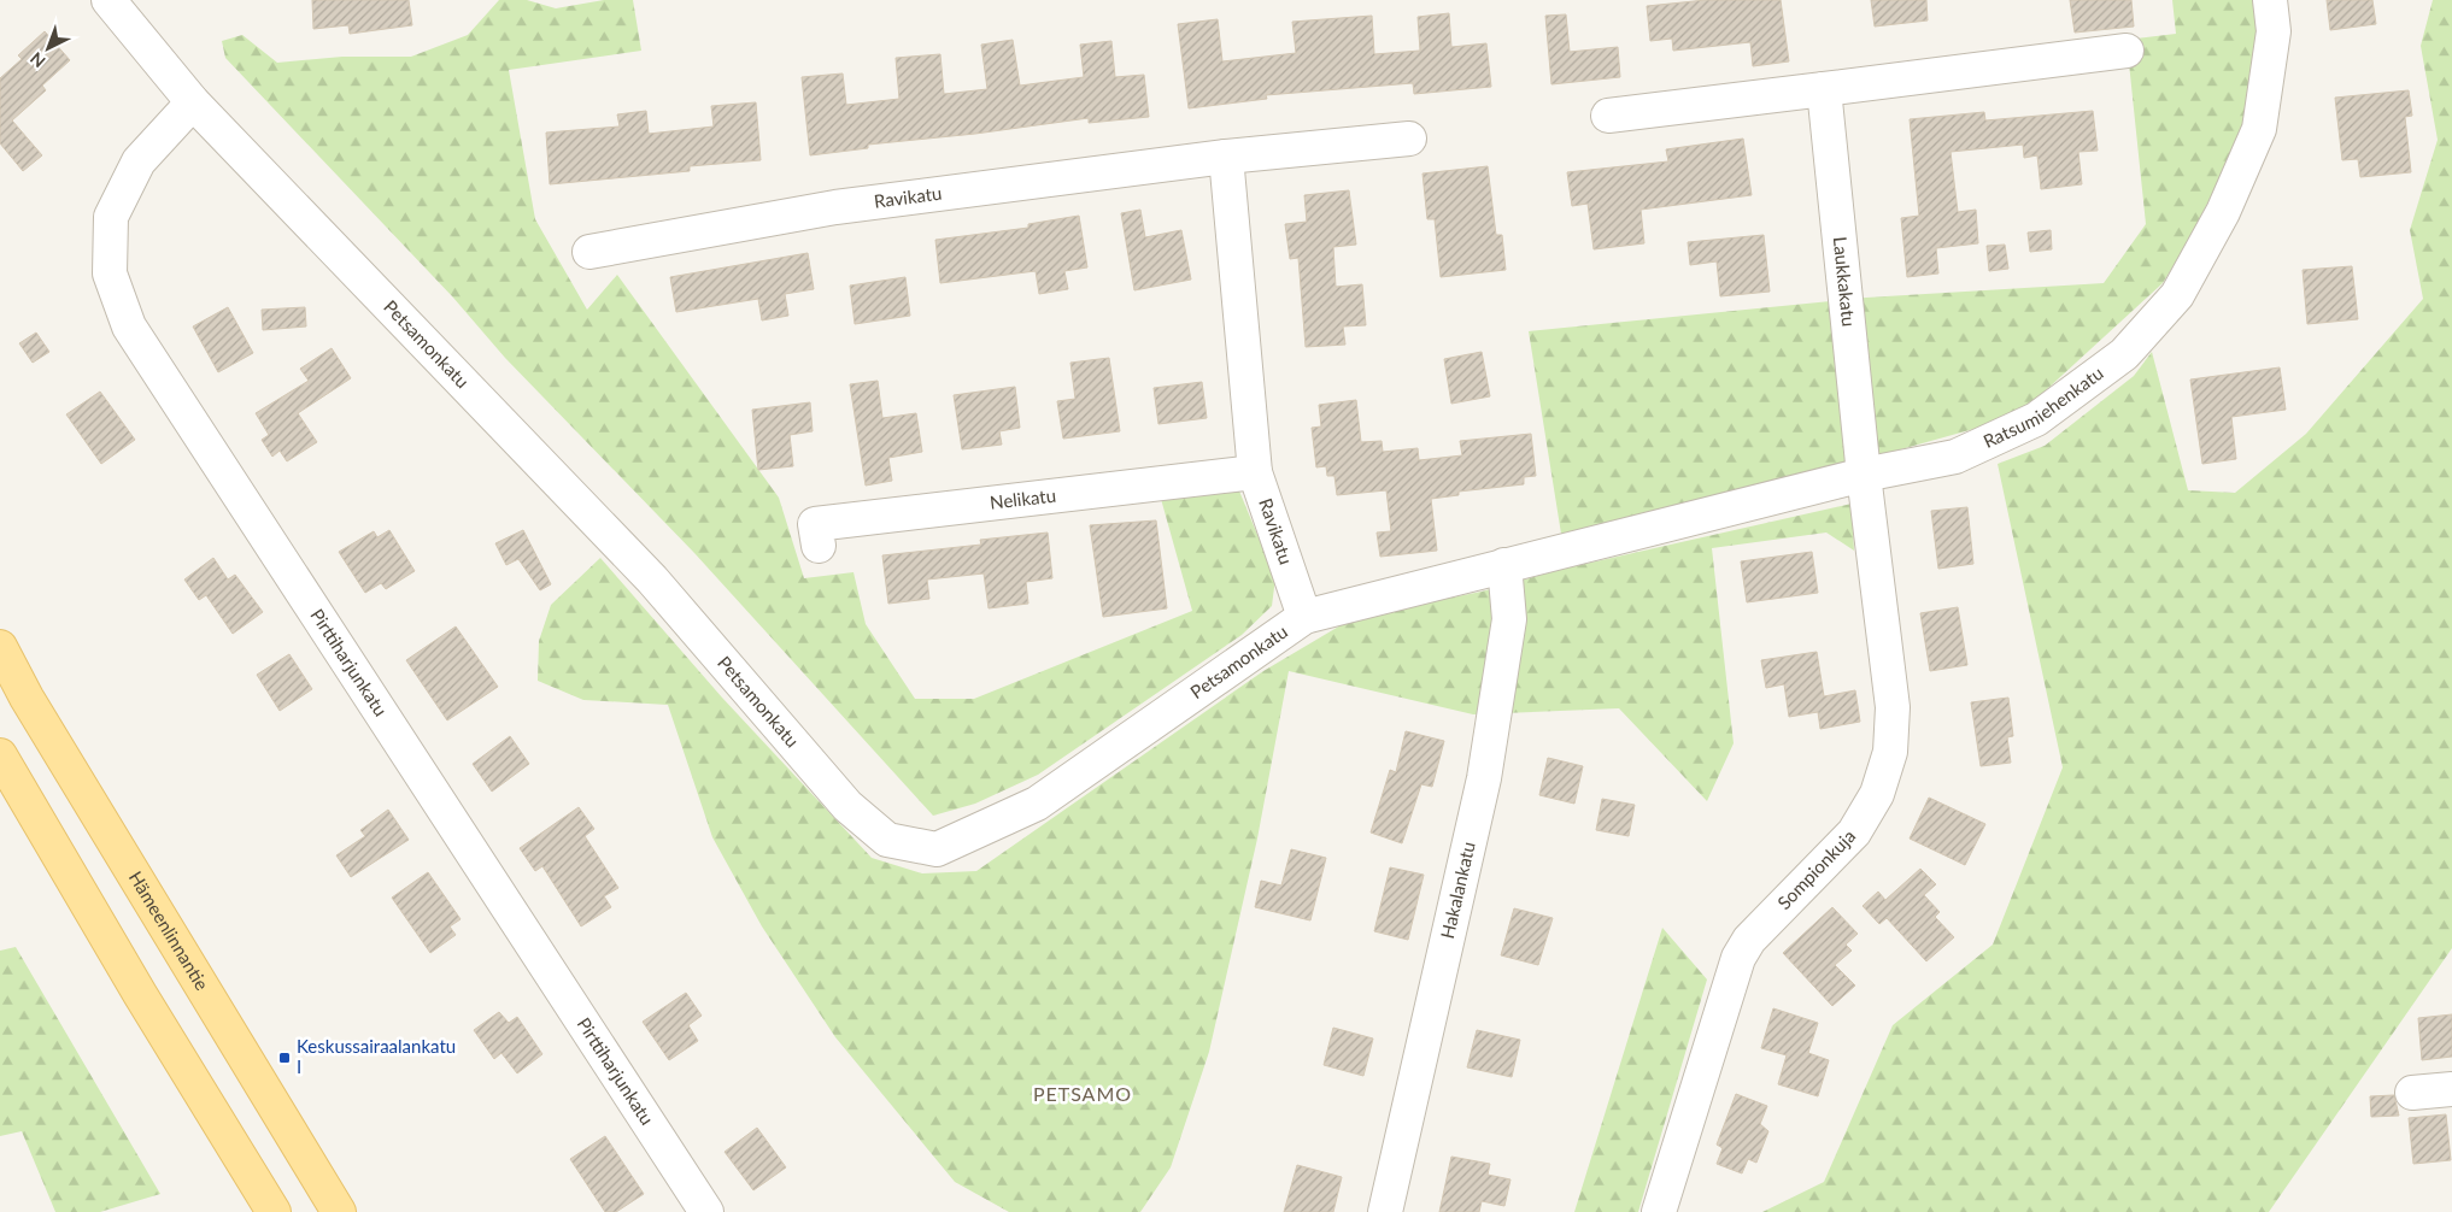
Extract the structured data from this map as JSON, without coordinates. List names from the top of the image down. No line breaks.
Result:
{"streets":{"main road":["Hämeenlinnantie"],"street":["Ravikatu","Laukkakatu","Petsamonkatu","Ratsumiehenkatu","Nelikatu","Pirttiharjunkatu","Sompionkuja","Hakalankatu"]},"crossings":[["Ravikatu","Petsamonkatu"],["Ravikatu","Nelikatu"],["Laukkakatu","Ratsumiehenkatu"],["Laukkakatu","Sompionkuja"],["Petsamonkatu","Ratsumiehenkatu"],["Petsamonkatu","Pirttiharjunkatu"],["Petsamonkatu","Hakalankatu"],["Ratsumiehenkatu","Sompionkuja"]],"districts":["PETSAMO"],"places":{"transit":["Keskussairaalankatu I"]},"north":"bottom left"}
